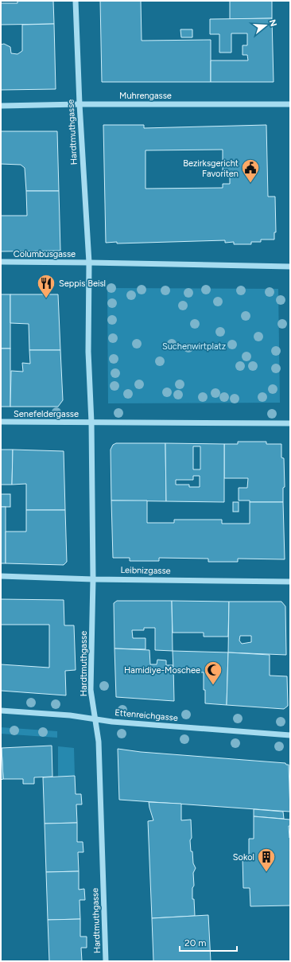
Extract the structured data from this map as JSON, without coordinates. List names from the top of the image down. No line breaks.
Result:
{"streets":{"street":["Muhrengasse","Hardtmuthgasse","Columbusgasse","Senefeldergasse","Leibnizgasse","Ettenreichgasse"]},"crossings":[["Muhrengasse","Hardtmuthgasse"],["Hardtmuthgasse","Columbusgasse"],["Hardtmuthgasse","Senefeldergasse"],["Hardtmuthgasse","Leibnizgasse"],["Hardtmuthgasse","Ettenreichgasse"]],"parks":["Suchenwirtplatz"],"places":{"public building":["Bezirksgericht Favoriten"],"restaurant":["Seppis Beisl"],"mosque":["Hamidiye-Moschee"],"building":["Sokol"]},"scale_bar":"20 m","north":"right"}
